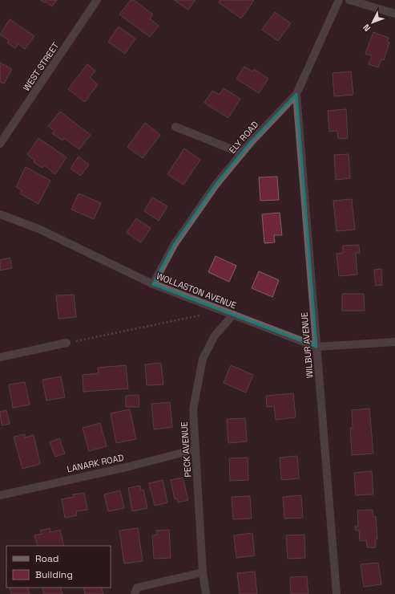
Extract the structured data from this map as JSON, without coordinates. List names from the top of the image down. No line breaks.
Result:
{"streets":{"street":["WEST STREET","ELY ROAD","WOLLASTON AVENUE","WILBUR AVENUE","PECK AVENUE","LANARK ROAD"]},"crossings":[["ELY ROAD","WOLLASTON AVENUE"],["ELY ROAD","WILBUR AVENUE"],["WOLLASTON AVENUE","WILBUR AVENUE"],["WOLLASTON AVENUE","PECK AVENUE"],["PECK AVENUE","LANARK ROAD"]],"legend":["Road","Building"],"north":"bottom left"}
